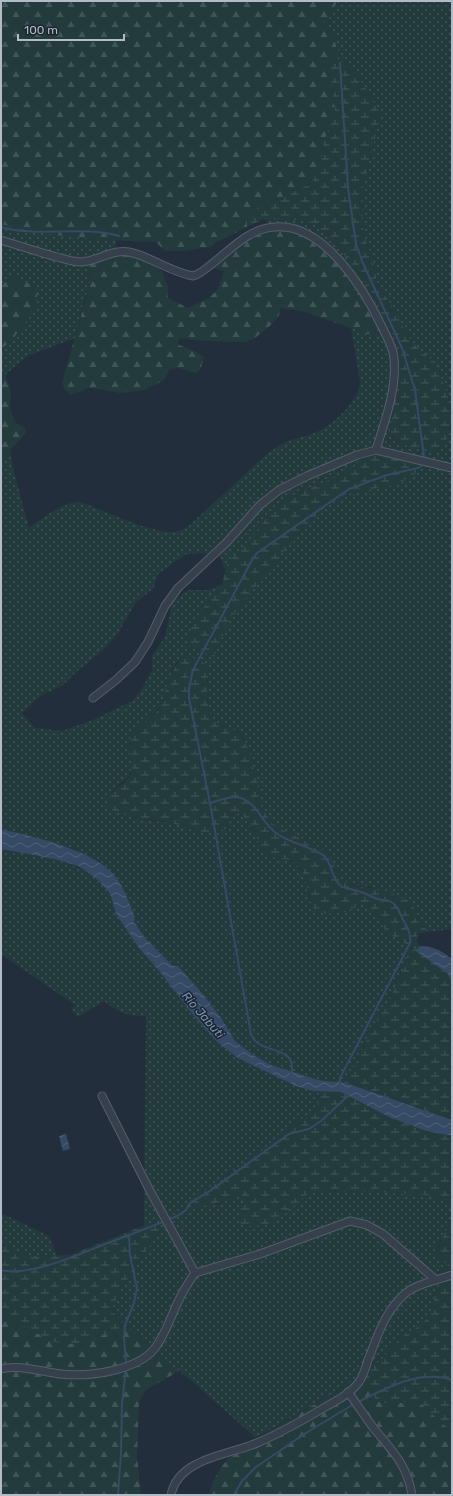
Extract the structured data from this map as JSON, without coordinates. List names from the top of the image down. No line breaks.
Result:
{"water":["Rio Jabuti"],"scale_bar":"100 m"}
